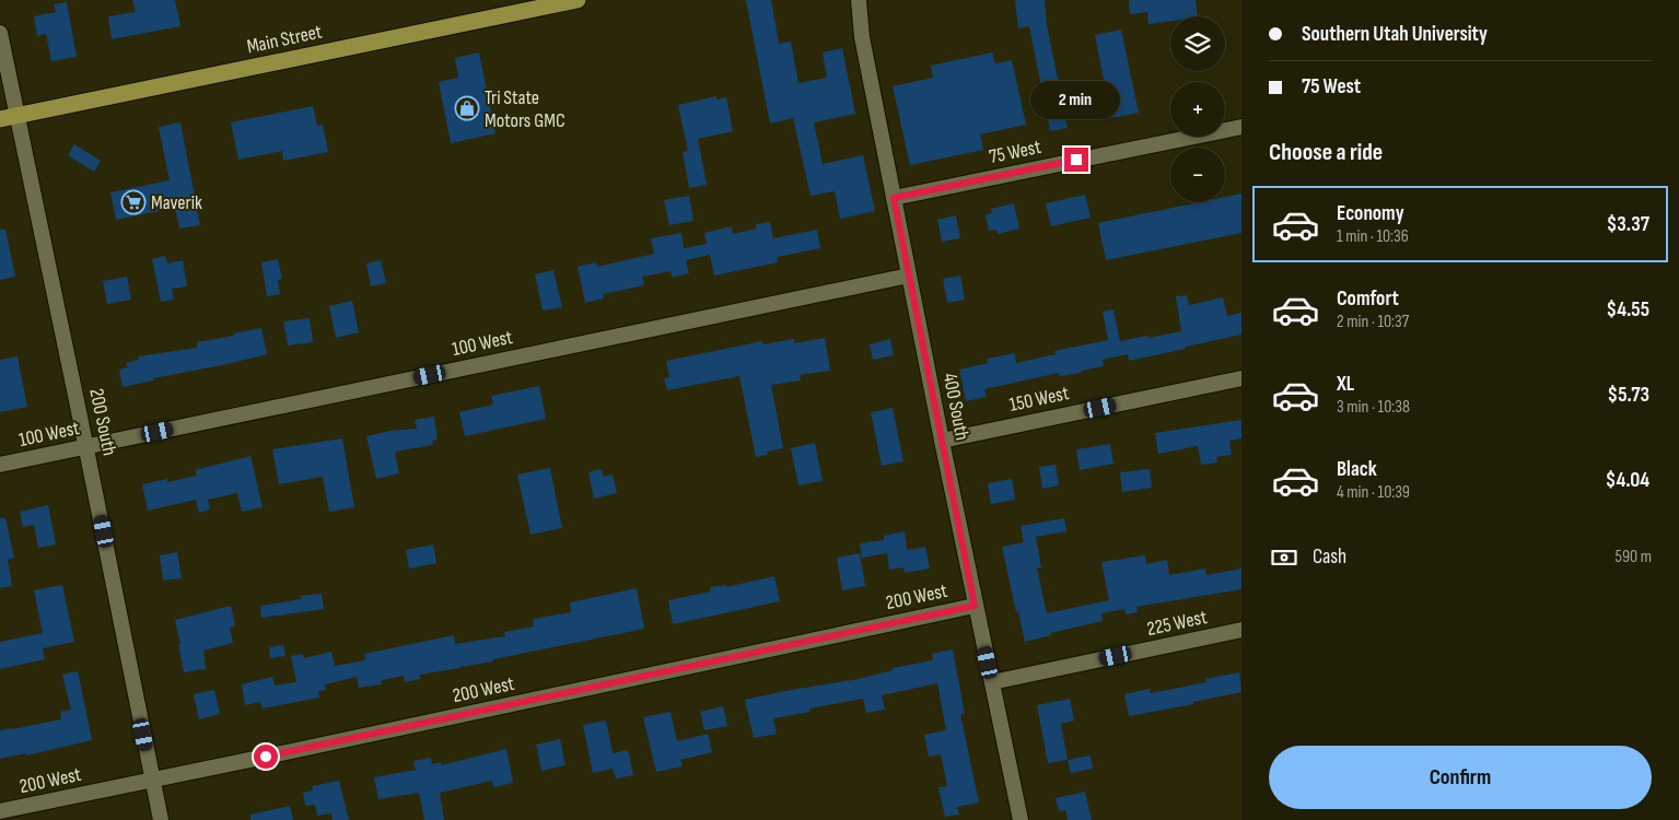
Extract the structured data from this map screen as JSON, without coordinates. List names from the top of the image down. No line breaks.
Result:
{"streets":{"main road":["Main Street"],"street":["75 West","100 West","150 West","400 South","200 South","200 West","225 West"]},"crossings":[["Main Street","200 South"],["75 West","400 South"],["100 West","400 South"],["100 West","200 South"],["150 West","400 South"],["400 South","200 West"],["400 South","225 West"],["200 South","200 West"]],"places":{"shop":["Tri State Motors GMC"],"supermarket":["Maverik"]},"page":{"banner":["Southern Utah University","75 West"],"map_buttons":["+","−"],"bubble":"2 min","heading":"Choose a ride","list":[{"name":"Economy","note":"1 min · 10:36","value":"$3.37"},{"name":"Comfort","note":"2 min · 10:37","value":"$4.55"},{"name":"XL","note":"3 min · 10:38","value":"$5.73"},{"name":"Black","note":"4 min · 10:39","value":"$4.04"}],"pay":["Cash","590 m"],"buttons":"Confirm"}}
